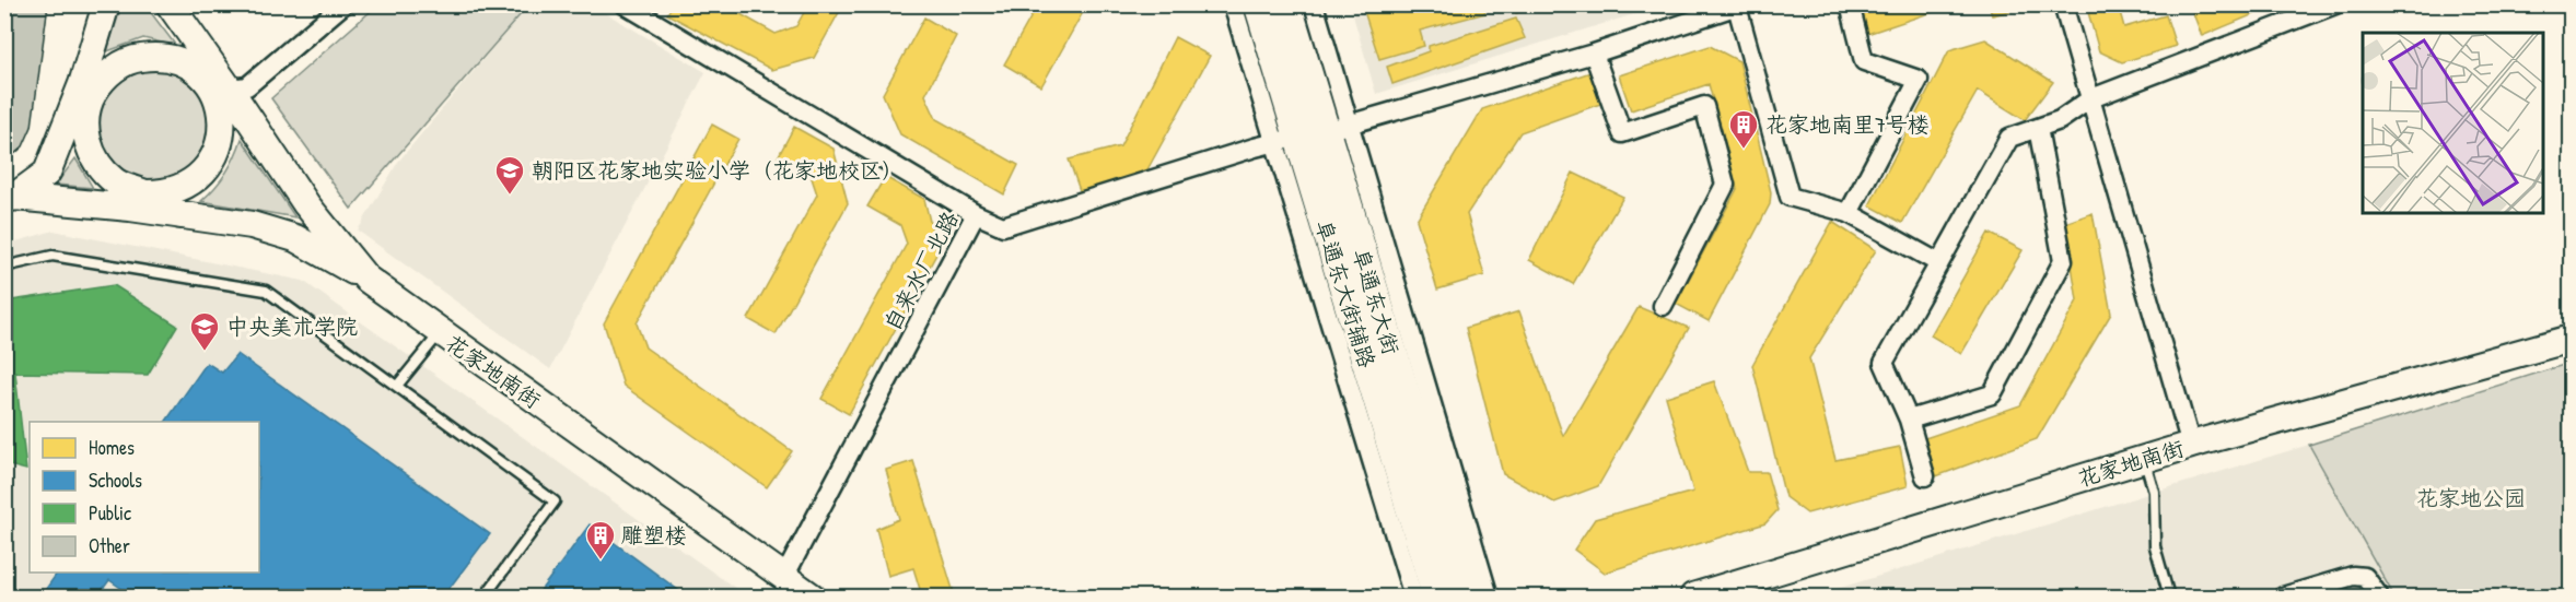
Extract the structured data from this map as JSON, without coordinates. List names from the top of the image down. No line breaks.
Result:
{"streets":{"main road":["阜通东大街"],"street":["自来水厂北路","阜通东大街辅路","花家地南街"]},"crossings":[["自来水厂北路","阜通东大街辅路"],["自来水厂北路","阜通东大街"],["自来水厂北路","花家地南街"],["阜通东大街辅路","阜通东大街"]],"parks":["花家地公园"],"places":{"building":["花家地南里7号楼","雕塑楼"],"school or university":["朝阳区花家地实验小学（花家地校区）","中央美术学院"]},"legend":["Homes","Schools","Public","Other"]}
